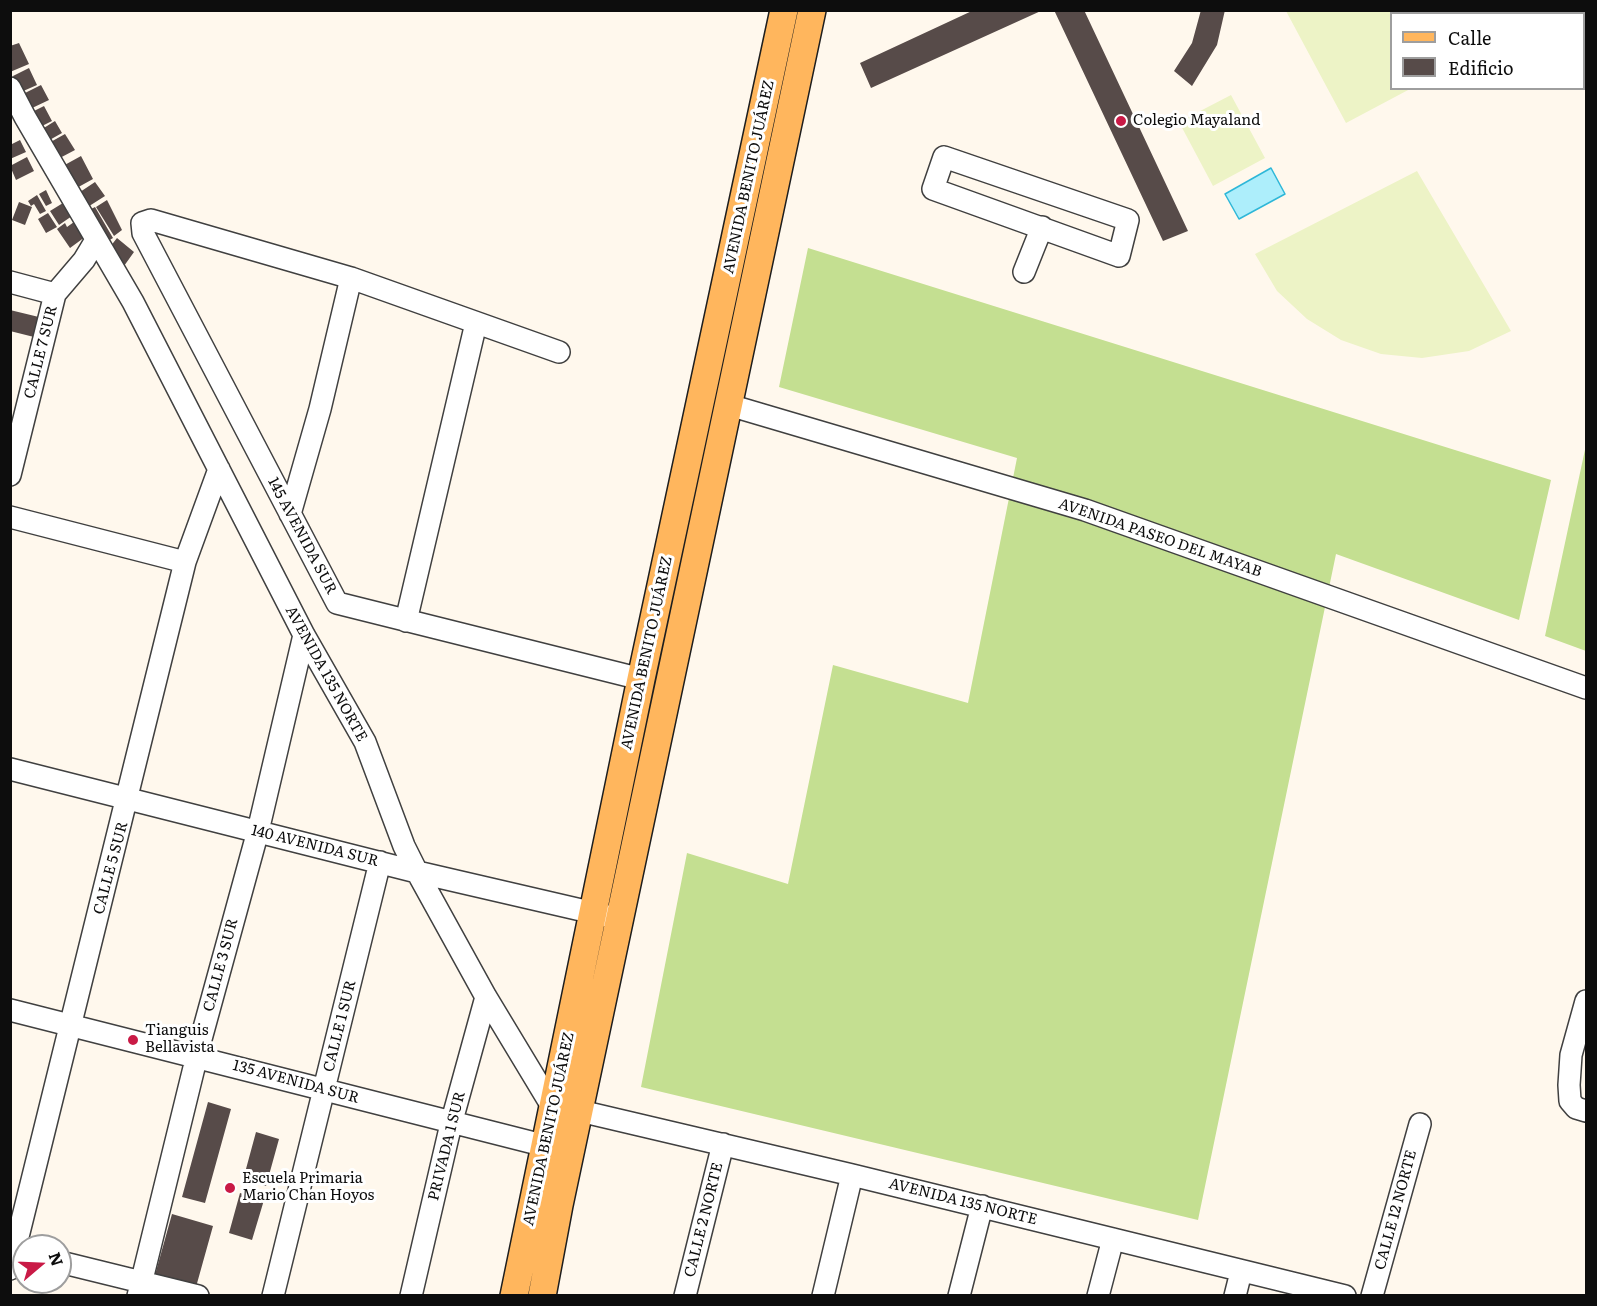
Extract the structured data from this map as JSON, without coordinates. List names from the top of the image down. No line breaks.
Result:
{"streets":{"main road":["AVENIDA BENITO JUÁREZ"],"street":["CALLE 7 SUR","145 AVENIDA SUR","AVENIDA PASEO DEL MAYAB","AVENIDA 135 NORTE","140 AVENIDA SUR","CALLE 5 SUR","CALLE 3 SUR","CALLE 1 SUR","135 AVENIDA SUR","PRIVADA 1 SUR","CALLE 12 NORTE","CALLE 2 NORTE"]},"crossings":[["AVENIDA BENITO JUÁREZ","145 AVENIDA SUR"],["AVENIDA BENITO JUÁREZ","AVENIDA PASEO DEL MAYAB"],["AVENIDA BENITO JUÁREZ","AVENIDA 135 NORTE"],["AVENIDA BENITO JUÁREZ","140 AVENIDA SUR"],["AVENIDA BENITO JUÁREZ","135 AVENIDA SUR"],["CALLE 7 SUR","AVENIDA 135 NORTE"],["AVENIDA 135 NORTE","140 AVENIDA SUR"],["AVENIDA 135 NORTE","CALLE 5 SUR"],["AVENIDA 135 NORTE","CALLE 3 SUR"],["AVENIDA 135 NORTE","PRIVADA 1 SUR"],["AVENIDA 135 NORTE","CALLE 2 NORTE"],["140 AVENIDA SUR","CALLE 5 SUR"],["140 AVENIDA SUR","CALLE 3 SUR"],["140 AVENIDA SUR","CALLE 1 SUR"],["CALLE 5 SUR","135 AVENIDA SUR"],["CALLE 3 SUR","135 AVENIDA SUR"],["CALLE 1 SUR","135 AVENIDA SUR"],["135 AVENIDA SUR","PRIVADA 1 SUR"]],"places":["Colegio Mayaland","Tianguis Bellavista","Escuela Primaria Mario Chan Hoyos"],"legend":["Calle","Edificio"],"north":"right"}
